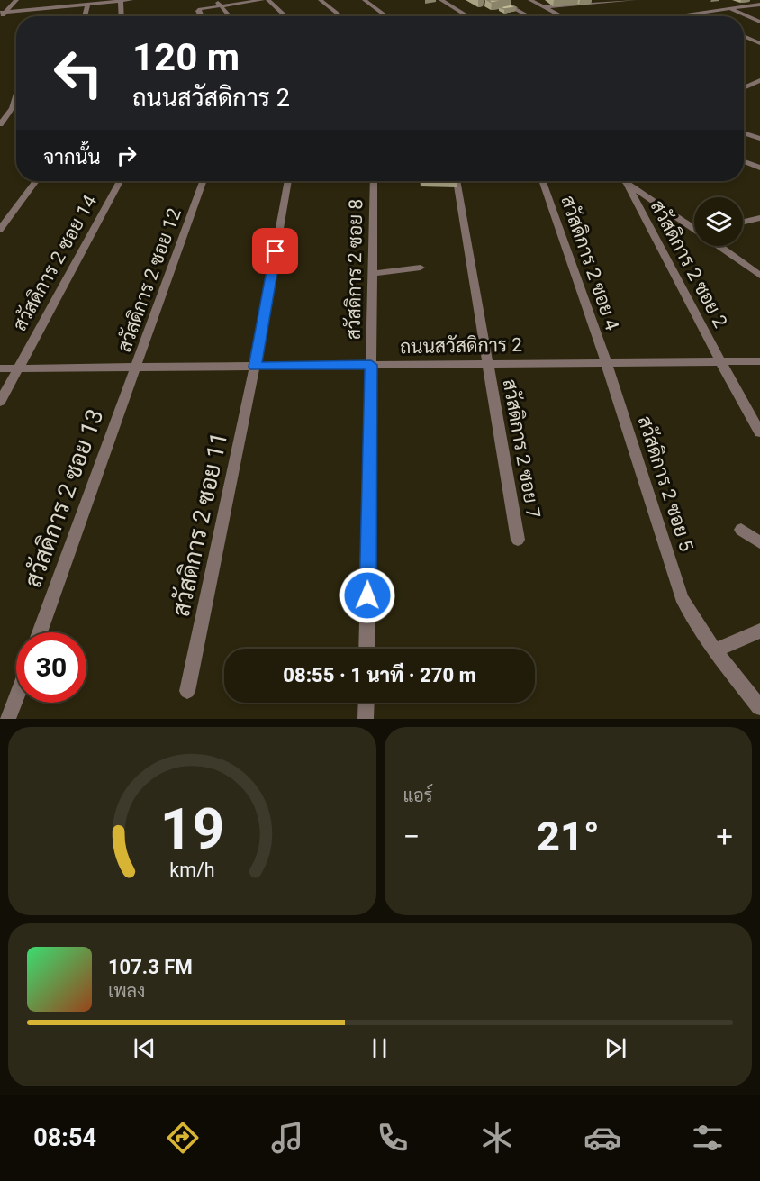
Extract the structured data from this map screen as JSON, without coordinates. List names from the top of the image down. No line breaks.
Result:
{"streets":{"street":["สวัสดิการ 2 ซอย 14","สวัสดิการ 2 ซอย 4","สวัสดิการ 2 ซอย 2","สวัสดิการ 2 ซอย 8","สวัสดิการ 2 ซอย 12","ถนนสวัสดิการ 2","สวัสดิการ 2 ซอย 7","สวัสดิการ 2 ซอย 5","สวัสดิการ 2 ซอย 13","สวัสดิการ 2 ซอย 11"]},"crossings":[["สวัสดิการ 2 ซอย 14","ถนนสวัสดิการ 2"],["สวัสดิการ 2 ซอย 4","ถนนสวัสดิการ 2"],["สวัสดิการ 2 ซอย 4","สวัสดิการ 2 ซอย 5"],["สวัสดิการ 2 ซอย 2","ถนนสวัสดิการ 2"],["สวัสดิการ 2 ซอย 8","ถนนสวัสดิการ 2"],["สวัสดิการ 2 ซอย 12","ถนนสวัสดิการ 2"],["สวัสดิการ 2 ซอย 12","สวัสดิการ 2 ซอย 13"],["ถนนสวัสดิการ 2","สวัสดิการ 2 ซอย 7"],["ถนนสวัสดิการ 2","สวัสดิการ 2 ซอย 5"],["ถนนสวัสดิการ 2","สวัสดิการ 2 ซอย 13"],["ถนนสวัสดิการ 2","สวัสดิการ 2 ซอย 11"]],"page":{"turn":["120 m","ถนนสวัสดิการ 2"],"then":"จากนั้น","limit":"30","trip":"08:55 · 1 นาที · 270 m","tile":"แอร์","heat":["−","21°","+"],"song":["107.3 FM","เพลง"],"tabs":"08:54","gauge":["19","km/h"]}}
